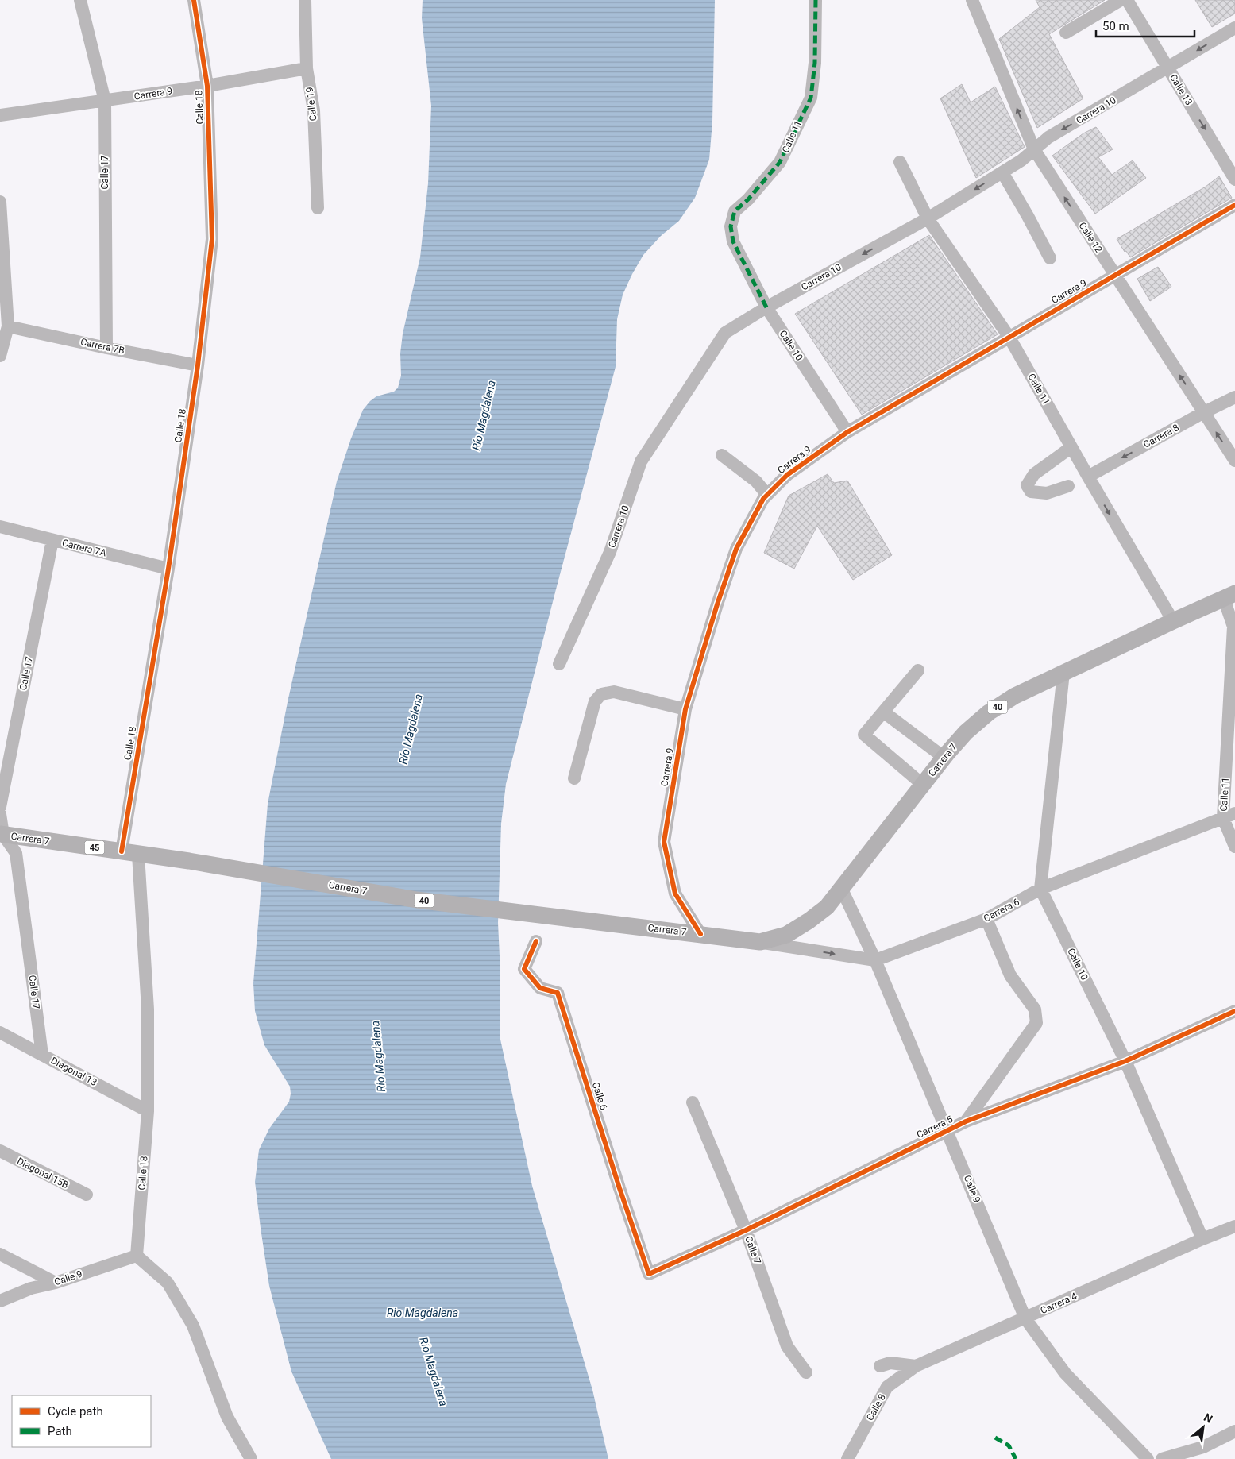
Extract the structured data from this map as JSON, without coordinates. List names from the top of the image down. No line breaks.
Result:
{"streets":{"main road":["40","Carrera 7","45"],"street":["Calle 13","Carrera 9","Calle 19","Calle 18","Carrera 10","Calle 11","Calle 17","Calle 12","Calle 10","Carrera 7B","Carrera 8","Carrera 7A","Carrera 6","Diagonal 13","Calle 6","Carrera 5","Diagonal 15B","Calle 9","Calle 7","Carrera 4","Calle 8"]},"crossings":[["Calle 13","Carrera 10"],["Carrera 9","Calle 19"],["Carrera 9","Calle 18"],["Carrera 9","Calle 11"],["Carrera 9","Calle 17"],["Carrera 9","Calle 12"],["Carrera 9","Calle 10"],["Carrera 9","Carrera 7"],["Calle 18","Carrera 7B"],["Calle 18","Carrera 7A"],["Calle 18","Carrera 7"],["Calle 18","Diagonal 13"],["Calle 18","Calle 9"],["Carrera 10","Calle 11"],["Carrera 10","Calle 12"],["Carrera 10","Calle 10"],["Calle 11","Calle 10"],["Calle 11","Carrera 8"],["Calle 11","Carrera 7"],["Calle 11","Carrera 6"],["Calle 17","Carrera 7B"],["Calle 17","Carrera 7A"],["Calle 17","Carrera 7"],["Calle 17","Diagonal 13"],["Calle 12","Carrera 8"],["Calle 10","Carrera 6"],["Calle 10","Carrera 5"],["Calle 10","Carrera 4"],["Carrera 7","Carrera 6"],["Carrera 7","Calle 9"],["Carrera 6","Calle 9"],["Calle 6","Carrera 5"],["Carrera 5","Calle 9"],["Carrera 5","Calle 7"],["Calle 9","Carrera 4"],["Carrera 4","Calle 8"]],"one_way":["Calle 13","Carrera 10","Calle 12","Carrera 8"],"water":["Río Magdalena","Rio Magdalena"],"legend":["Cycle path","Path"],"scale_bar":"50 m","north":"top right"}
